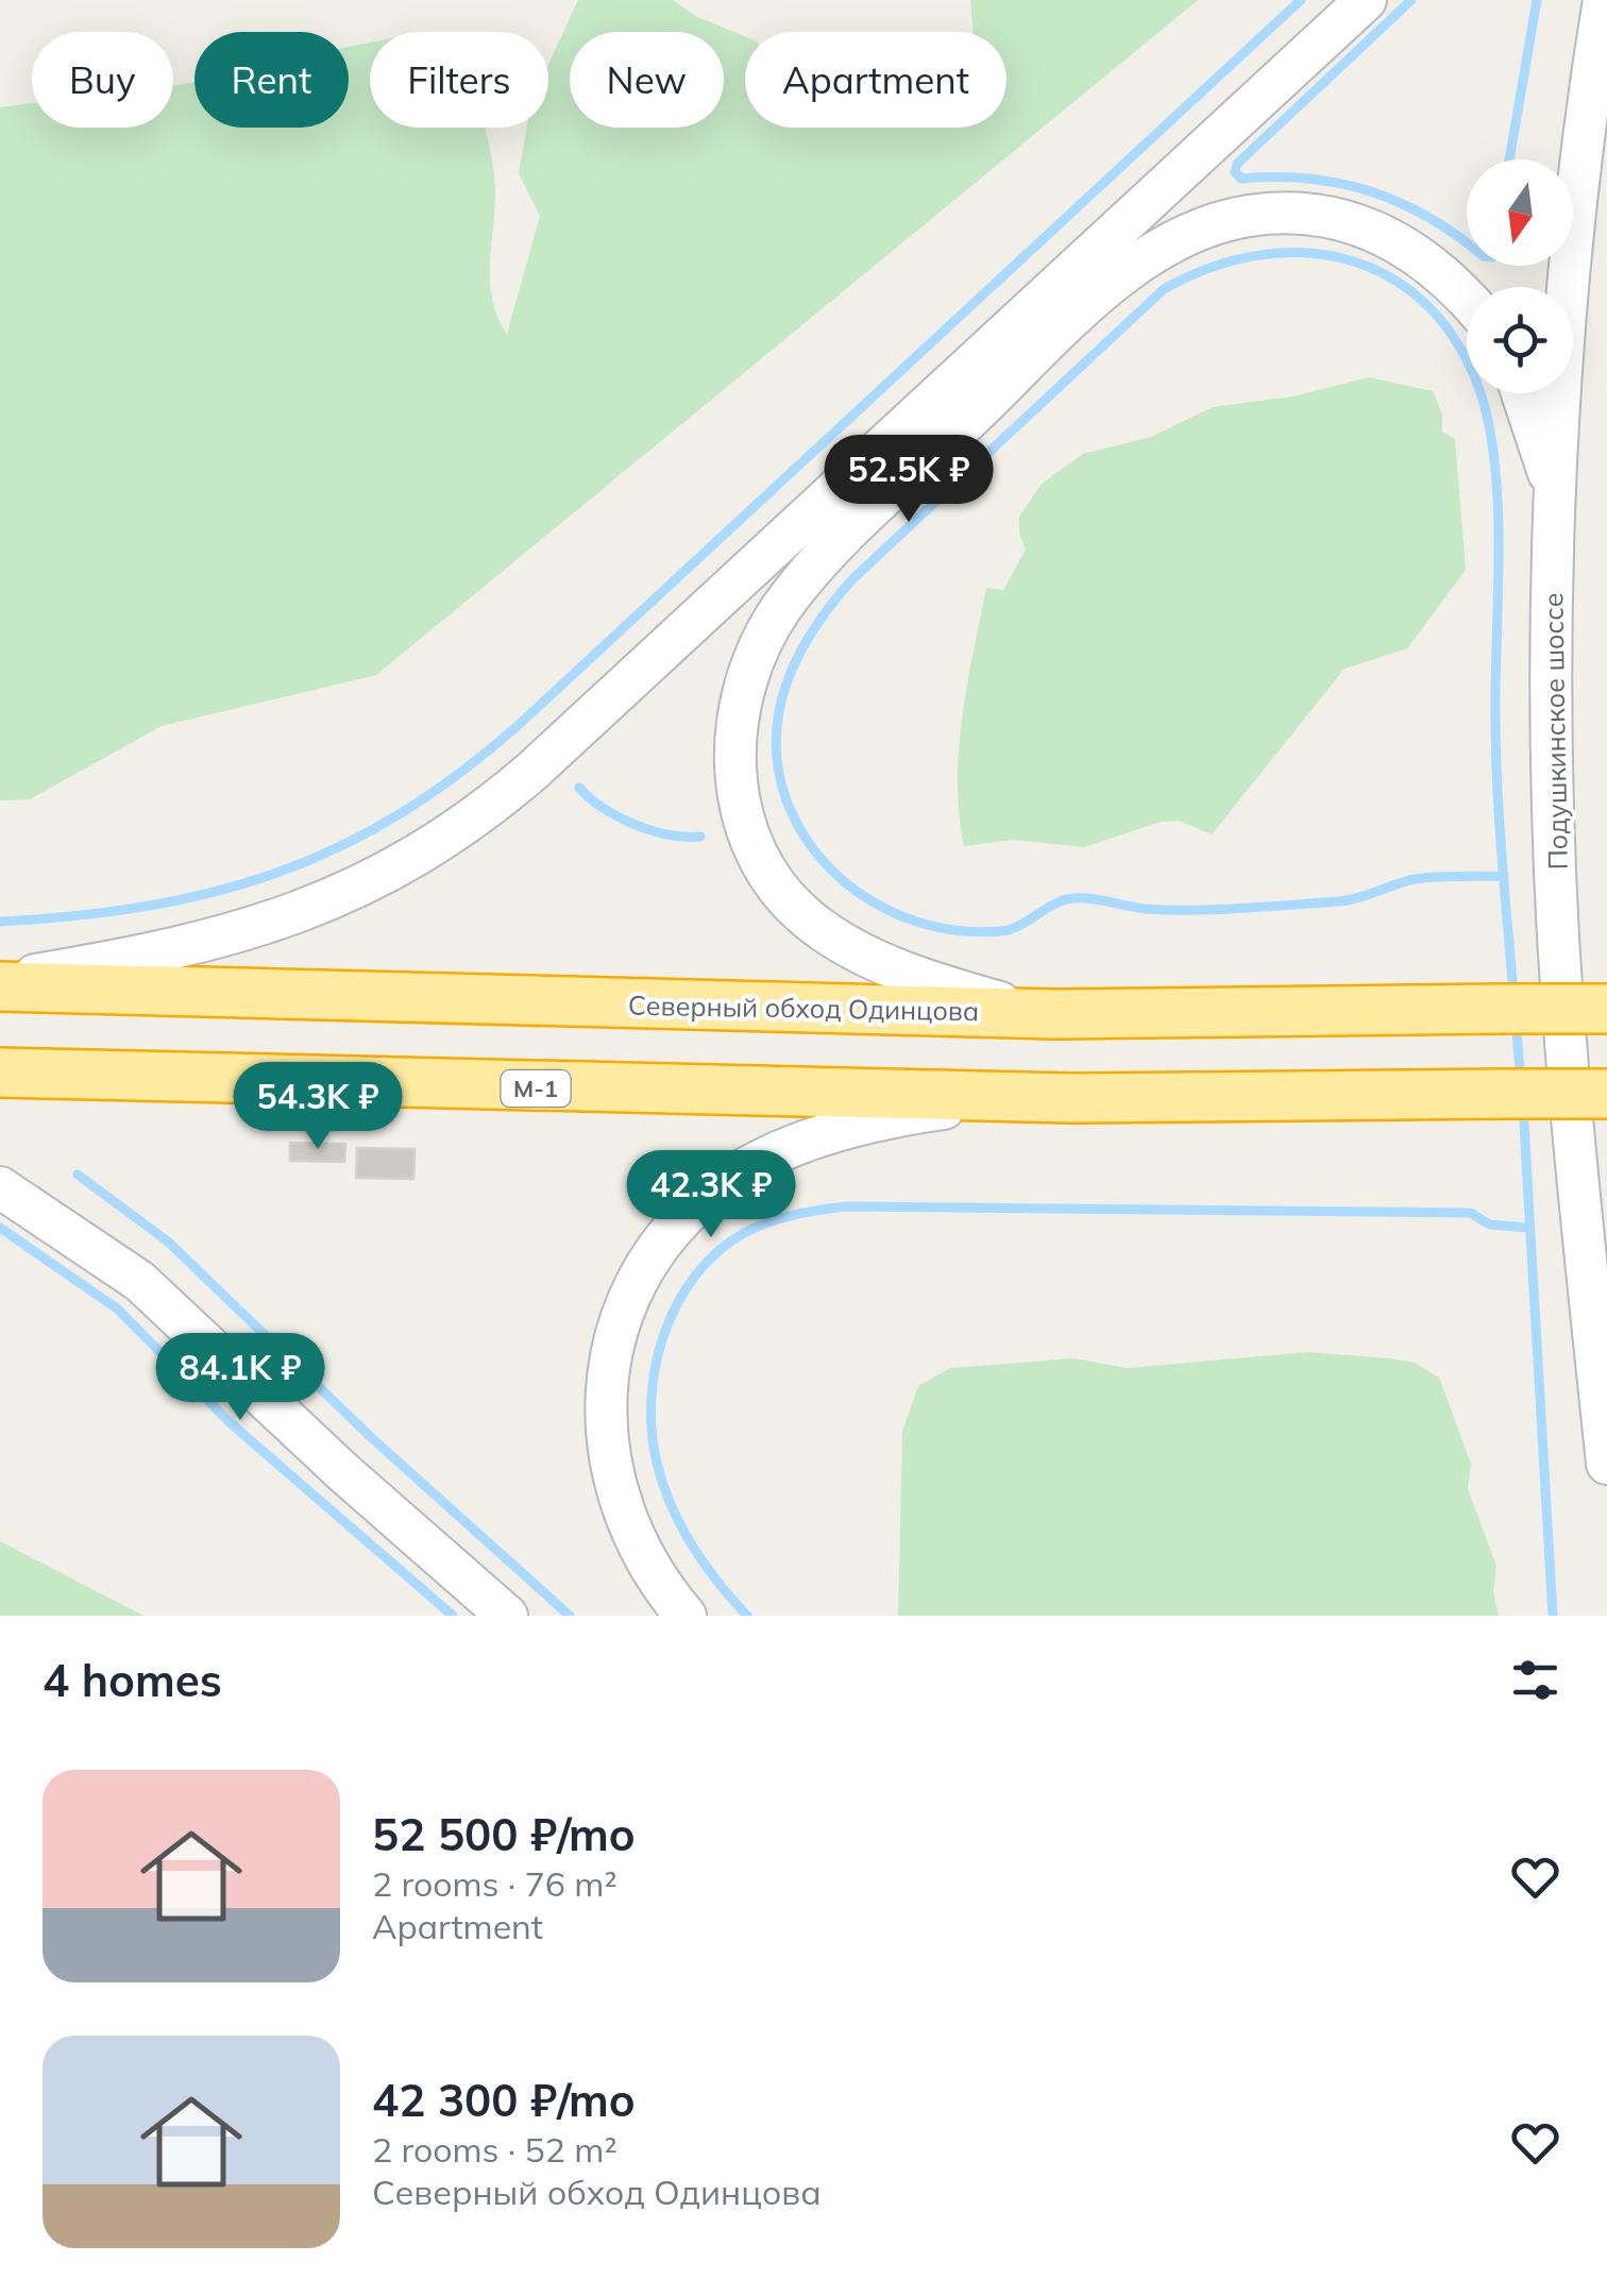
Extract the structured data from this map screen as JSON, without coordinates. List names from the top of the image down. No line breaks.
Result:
{"streets":{"highway":["Северный обход Одинцова","М-1"],"main road":["Подушкинское шоссе"]},"north":"bottom","page":{"chip":["Buy","Rent","Filters","New","Apartment"],"price":["52.5K ₽","54.3K ₽","42.3K ₽","84.1K ₽"],"heading":"4 homes","list":[{"name":"52 500 ₽/mo","note":"2 rooms · 76 m² · Apartment"},{"name":"42 300 ₽/mo","note":"2 rooms · 52 m² · Северный обход Одинцова"}]}}
